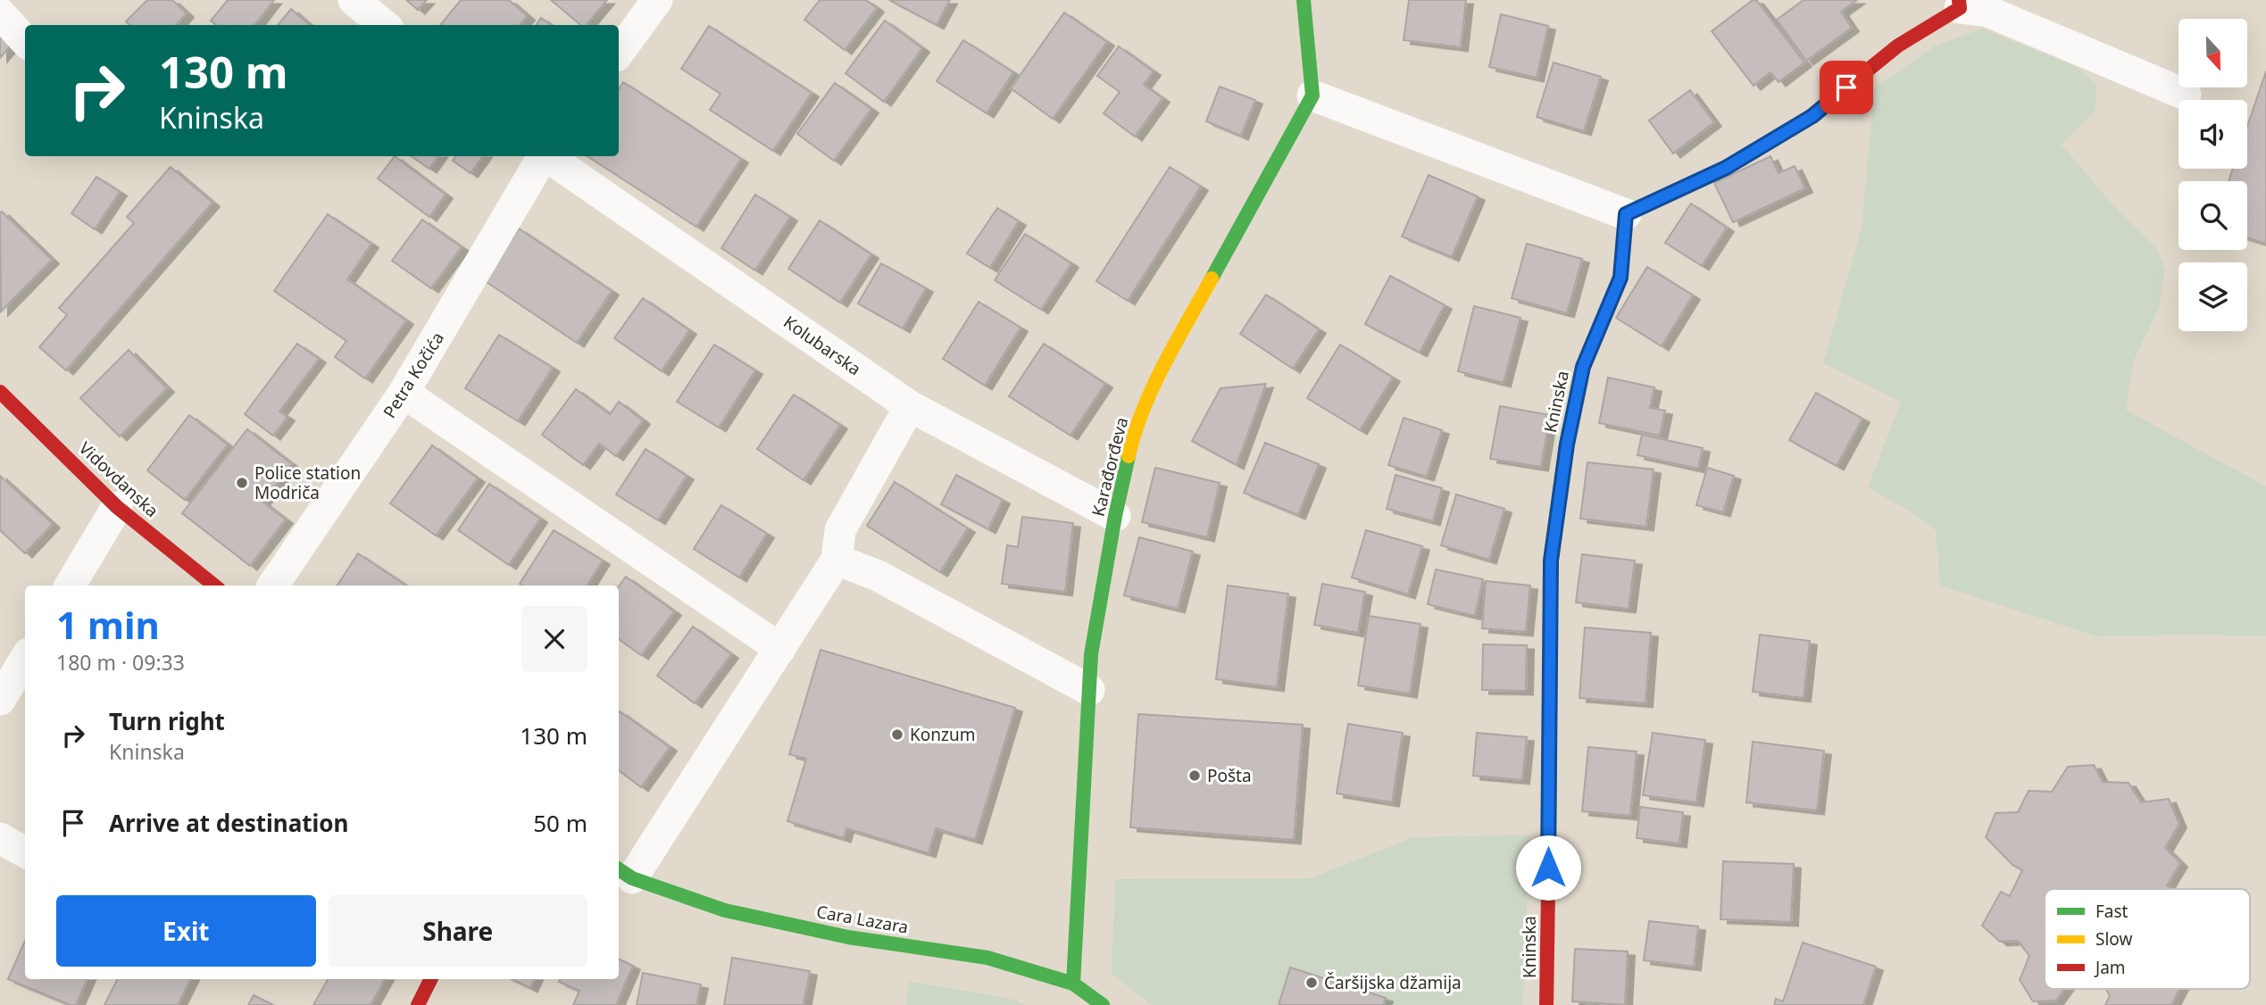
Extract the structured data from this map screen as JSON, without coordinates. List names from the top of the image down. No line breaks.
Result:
{"streets":{"street":["Kolubarska","Petra Kočića","Kninska","Karađorđeva","Vidovdanska","Cara Lazara"]},"crossings":[["Kolubarska","Karađorđeva"],["Karađorđeva","Cara Lazara"]],"places":["Police station Modriča","Konzum","Pošta","Čaršijska džamija"],"legend":["Fast","Slow","Jam"],"north":"bottom","page":{"turn":["130 m","Kninska"],"heading":["1 min","180 m · 09:33"],"list":[{"name":"Turn right","note":"Kninska","value":"130 m"},{"name":"Arrive at destination","value":"50 m"}],"buttons":["Exit","Share"]}}
